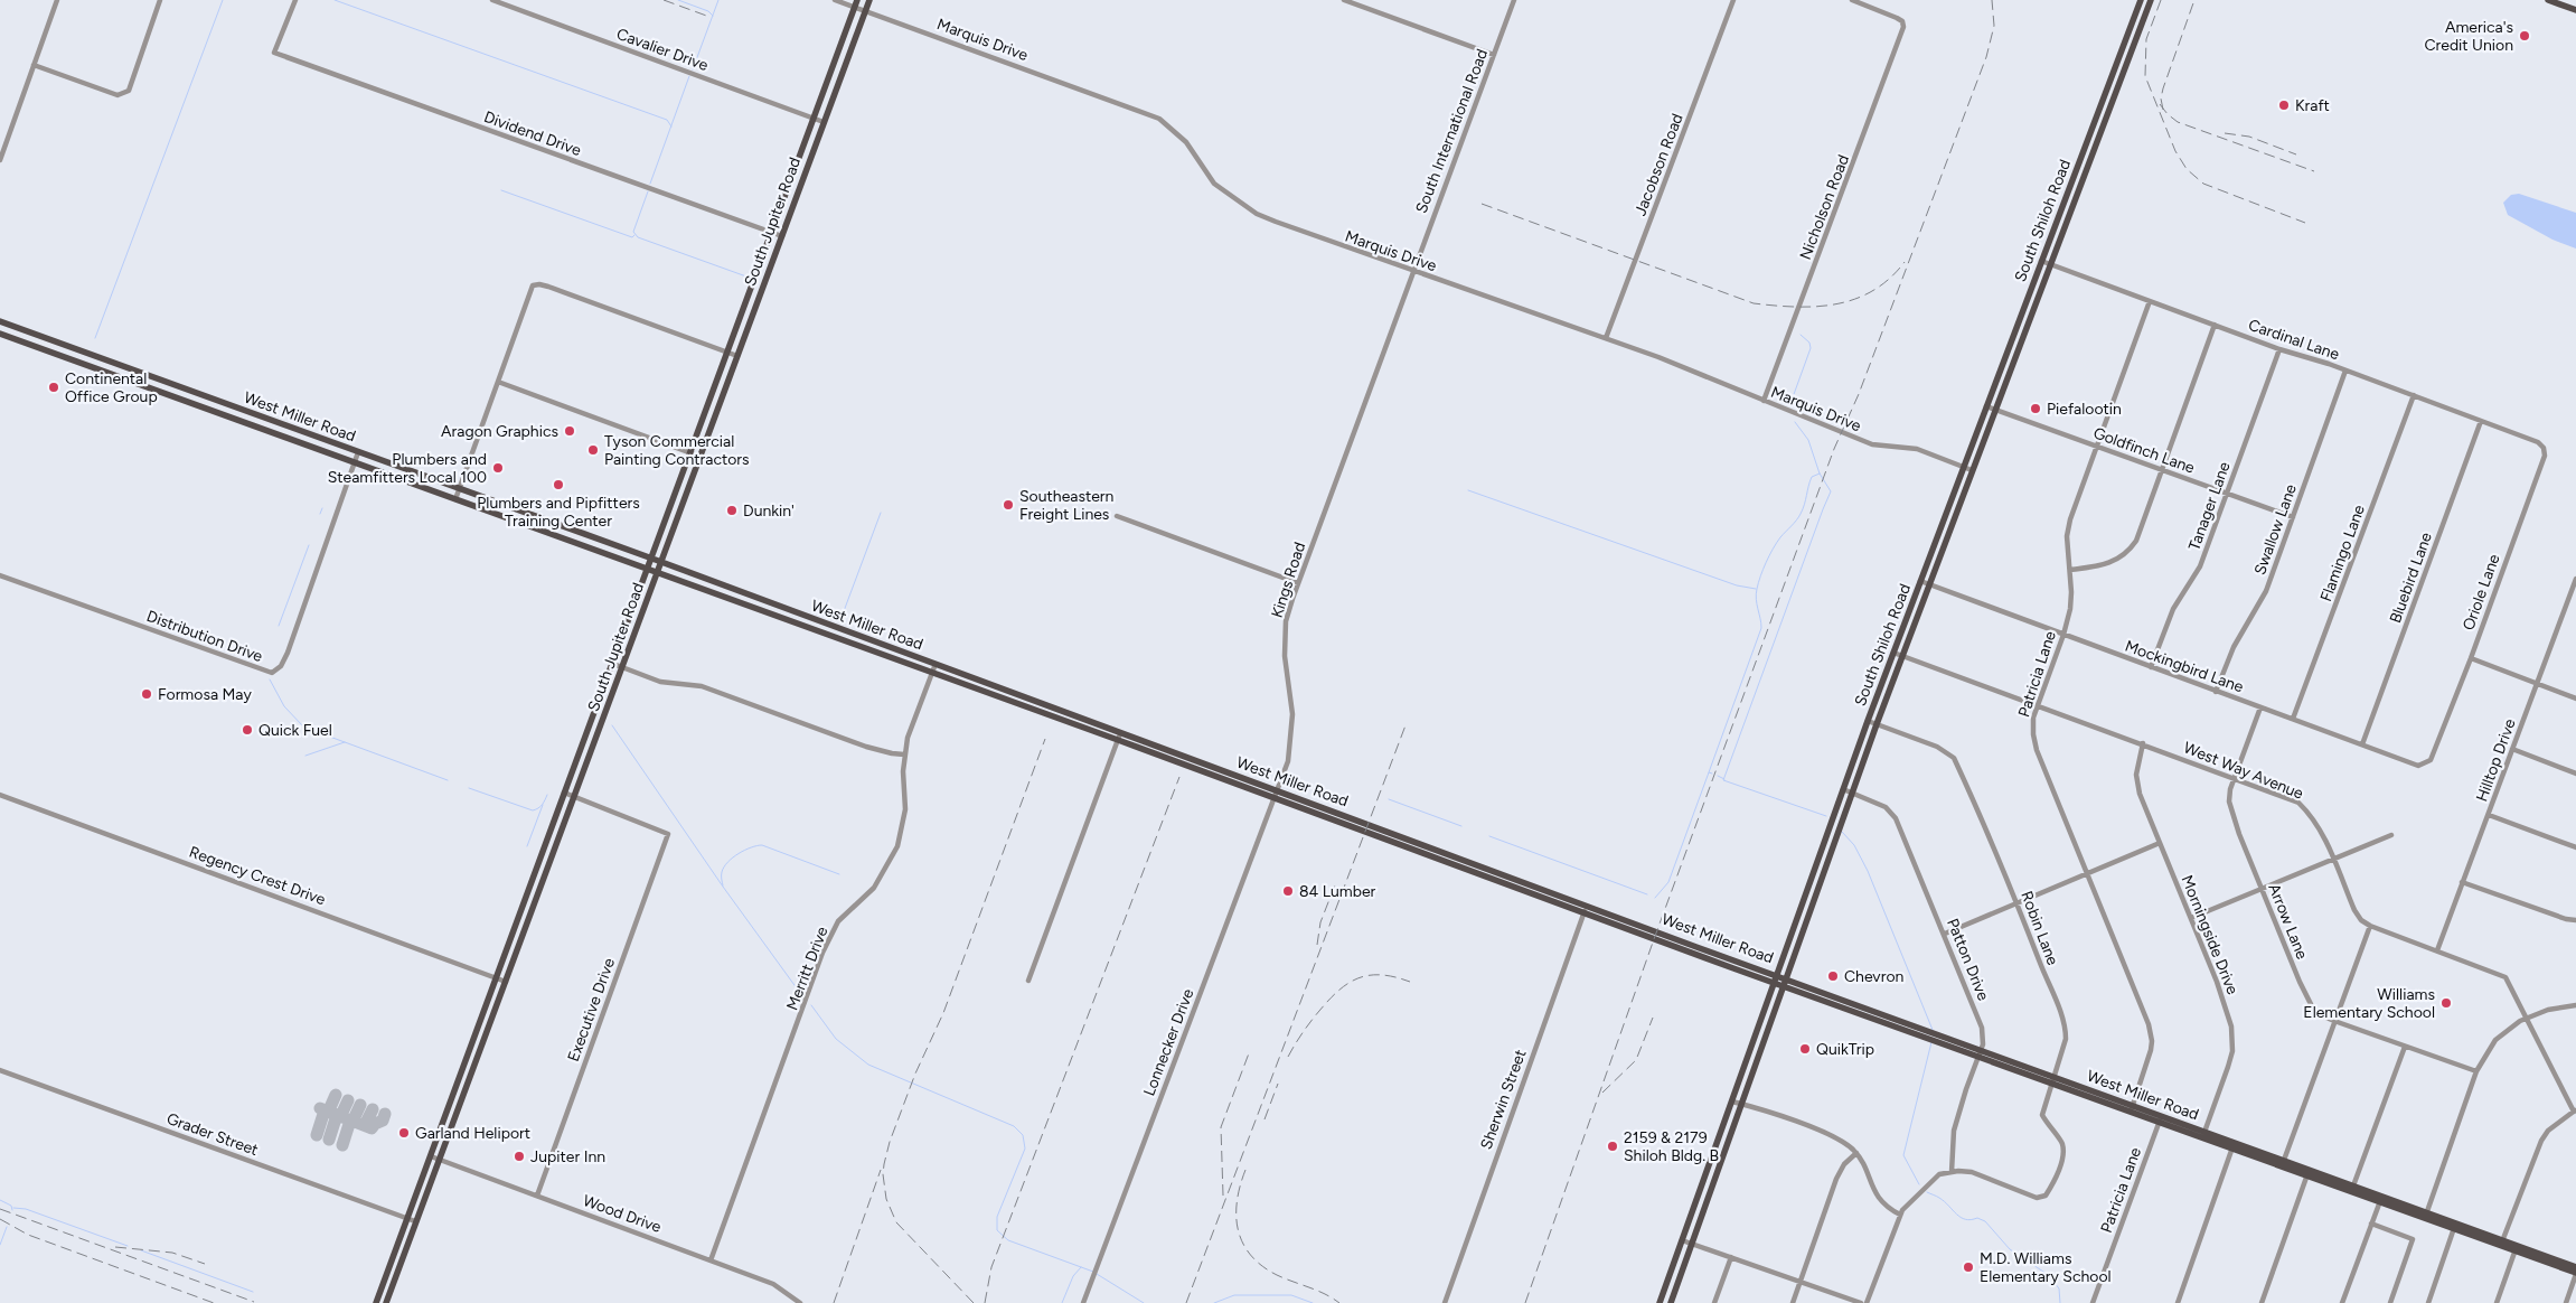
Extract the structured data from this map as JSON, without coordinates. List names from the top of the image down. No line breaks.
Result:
{"streets":{"main road":["South Shiloh Road","South Jupiter Road","West Miller Road"],"street":["Marquis Drive","Cavalier Drive","South International Road","Dividend Drive","Jacobson Road","Nicholson Road","Cardinal Lane","Goldfinch Lane","Tanager Lane","Swallow Lane","Flamingo Lane","Bluebird Lane","Kings Road","Oriole Lane","Distribution Drive","Mockingbird Lane","Patricia Lane","Hilltop Drive","West Way Avenue","Regency Crest Drive","Arrow Lane","Robin Lane","Morningside Drive","Patton Drive","Merritt Drive","Executive Drive","Lonnecker Drive","Sherwin Street","Grader Street","Wood Drive"]},"crossings":[["Marquis Drive","South International Road"],["Marquis Drive","Jacobson Road"],["Marquis Drive","Nicholson Road"],["Marquis Drive","South Shiloh Road"],["Marquis Drive","South Jupiter Road"],["Cavalier Drive","South Jupiter Road"],["South International Road","Kings Road"],["Dividend Drive","South Jupiter Road"],["South Shiloh Road","Cardinal Lane"],["South Shiloh Road","West Miller Road"],["South Shiloh Road","Goldfinch Lane"],["South Shiloh Road","Mockingbird Lane"],["South Shiloh Road","West Way Avenue"],["South Shiloh Road","Robin Lane"],["South Shiloh Road","Patton Drive"],["South Jupiter Road","West Miller Road"],["South Jupiter Road","Regency Crest Drive"],["South Jupiter Road","Executive Drive"],["South Jupiter Road","Grader Street"],["South Jupiter Road","Wood Drive"],["Cardinal Lane","Tanager Lane"],["Cardinal Lane","Swallow Lane"],["Cardinal Lane","Flamingo Lane"],["Cardinal Lane","Bluebird Lane"],["Cardinal Lane","Oriole Lane"],["Cardinal Lane","Patricia Lane"],["West Miller Road","Kings Road"],["West Miller Road","Distribution Drive"],["West Miller Road","Patricia Lane"],["West Miller Road","Robin Lane"],["West Miller Road","Morningside Drive"],["West Miller Road","Patton Drive"],["West Miller Road","Merritt Drive"],["West Miller Road","Lonnecker Drive"],["West Miller Road","Sherwin Street"],["Goldfinch Lane","Tanager Lane"],["Goldfinch Lane","Swallow Lane"],["Goldfinch Lane","Patricia Lane"],["Tanager Lane","Mockingbird Lane"],["Swallow Lane","Mockingbird Lane"],["Flamingo Lane","Mockingbird Lane"],["Bluebird Lane","Mockingbird Lane"],["Kings Road","Lonnecker Drive"],["Oriole Lane","Mockingbird Lane"],["Mockingbird Lane","Patricia Lane"],["Mockingbird Lane","Arrow Lane"],["Patricia Lane","West Way Avenue"],["Hilltop Drive","West Way Avenue"],["West Way Avenue","Arrow Lane"],["West Way Avenue","Morningside Drive"],["Robin Lane","Patton Drive"],["Merritt Drive","Wood Drive"],["Executive Drive","Wood Drive"]],"places":["America's Credit Union","Kraft","Continental Office Group","Piefalootin","Aragon Graphics","Tyson Commercial Painting Contractors","Plumbers and Steamfitters Local 100","Plumbers and Pipfitters Training Center","Southeastern Freight Lines","Dunkin'","Formosa May","Quick Fuel","84 Lumber","Chevron","Williams Elementary School","QuikTrip","Garland Heliport","2159 & 2179 Shiloh Bldg. B","Jupiter Inn","M.D. Williams Elementary School"]}
